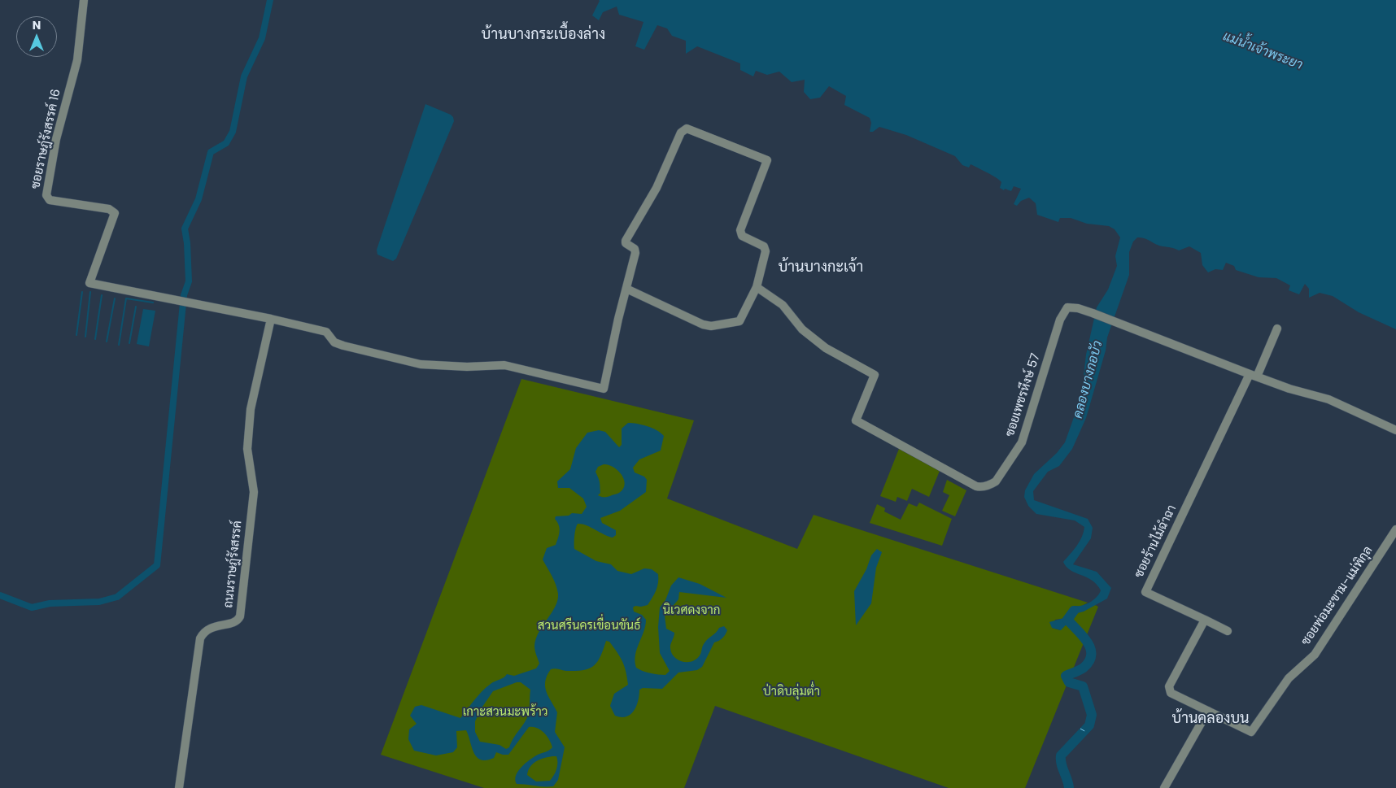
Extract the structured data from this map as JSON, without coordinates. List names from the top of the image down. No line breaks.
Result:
{"streets":{"street":["ซอยราษฎ์รังสรรค์ 16","ซอยเพชรหึงษ์ 57","ซอยร้านไม้ฉำฉา","ถนนราษฎ์รังสรรค์","ซอยพ่อมะขาม-แม่พิกุล"]},"crossings":[["ซอยราษฎ์รังสรรค์ 16","ถนนราษฎ์รังสรรค์"],["ซอยเพชรหึงษ์ 57","ซอยร้านไม้ฉำฉา"]],"districts":["บ้านบางกระเบื้องล่าง","บ้านบางกะเจ้า","บ้านคลองบน"],"water":["แม่น้ำเจ้าพระยา","คลองบางกอบัว"],"parks":["นิเวศดงจาก","สวนศรีนครเขื่อนขันธ์","ป่าดิบลุ่มต่ำ","เกาะสวนมะพร้าว"],"north":"top"}
